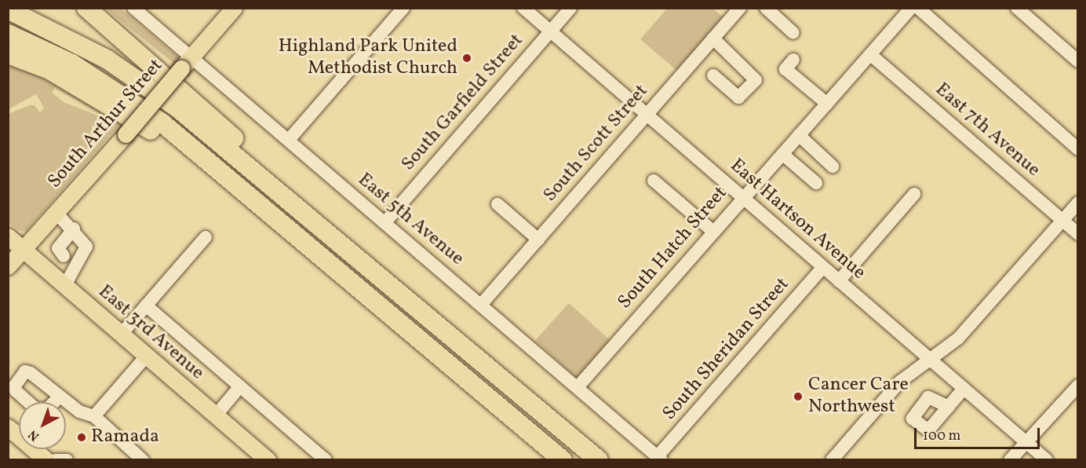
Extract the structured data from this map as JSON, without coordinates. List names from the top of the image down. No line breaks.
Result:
{"streets":{"main road":["South Arthur Street","East 3rd Avenue"],"street":["South Garfield Street","East 7th Avenue","South Scott Street","East 5th Avenue","East Hartson Avenue","South Hatch Street","South Sheridan Street"]},"crossings":[["South Garfield Street","East 5th Avenue"],["South Garfield Street","East Hartson Avenue"],["South Arthur Street","East 5th Avenue"],["South Arthur Street","East 3rd Avenue"],["East 7th Avenue","South Hatch Street"],["South Scott Street","East 5th Avenue"],["South Scott Street","East Hartson Avenue"],["East 5th Avenue","South Hatch Street"],["East 5th Avenue","South Sheridan Street"],["East Hartson Avenue","South Hatch Street"],["East Hartson Avenue","South Sheridan Street"]],"places":["Highland Park United Methodist Church","Cancer Care Northwest","Ramada"],"scale_bar":"100 m","north":"bottom left"}
